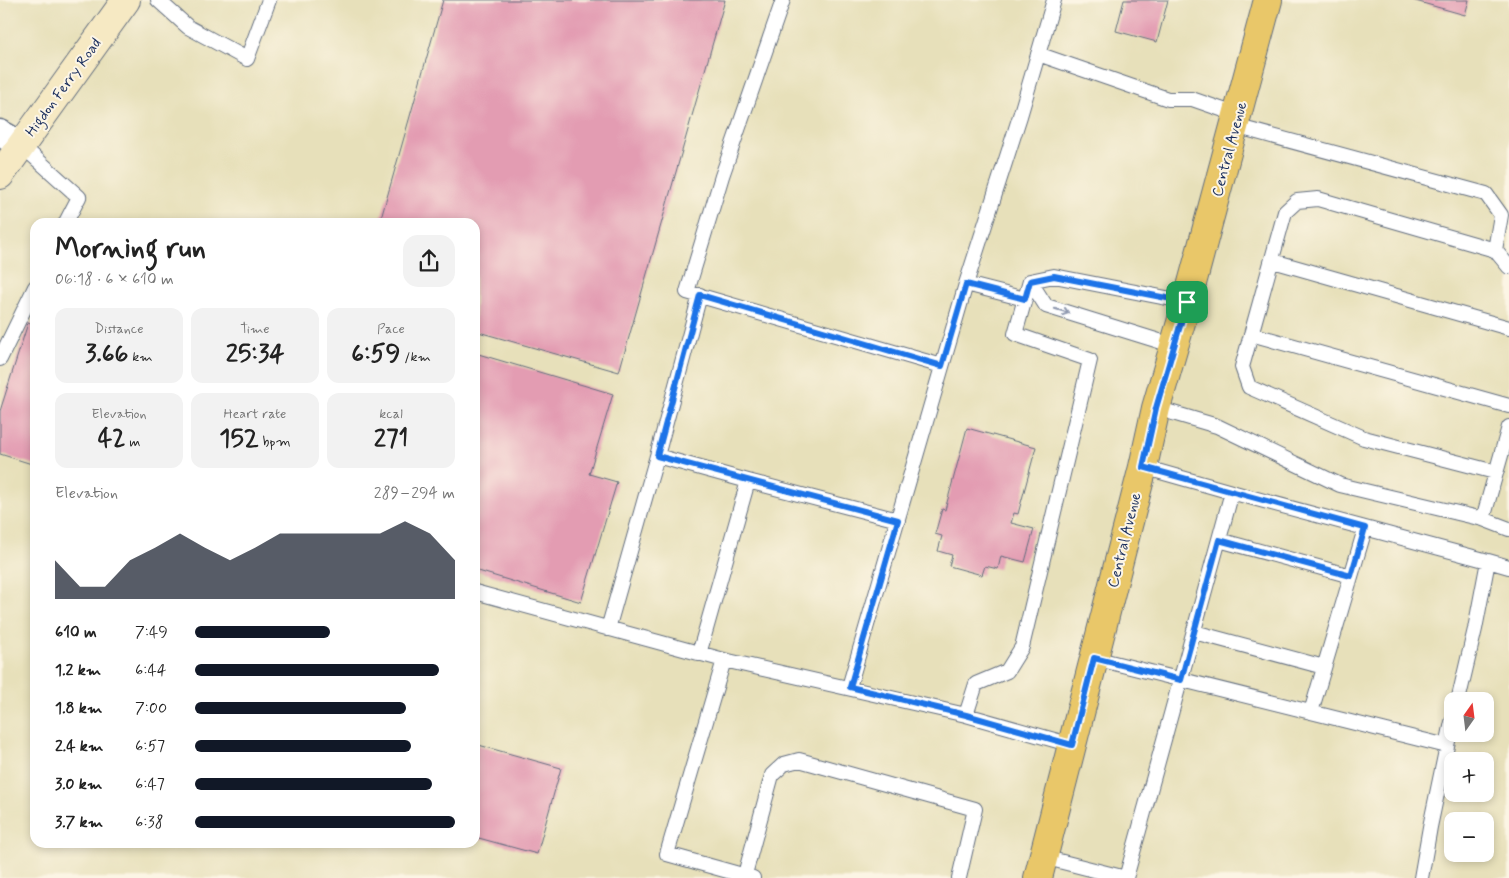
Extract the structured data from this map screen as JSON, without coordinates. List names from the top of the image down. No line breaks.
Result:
{"streets":{"main road":["Higdon Ferry Road","Central Avenue"]},"north":"top","page":{"heading":["Morning run","06:18 · 6 × 610 m"],"stats":[["Distance","3.66 km"],["Time","25:34"],["Pace","6:59 /km"],["Elevation","42 m"],["Heart rate","152 bpm"],["kcal","271"]],"chart":["Elevation","289–294 m"],"list":[{"name":"610 m","note":"7:49"},{"name":"1.2 km","note":"6:44"},{"name":"1.8 km","note":"7:00"},{"name":"2.4 km","note":"6:57"},{"name":"3.0 km","note":"6:47"},{"name":"3.7 km","note":"6:38"}],"map_buttons":["+","−"]}}
